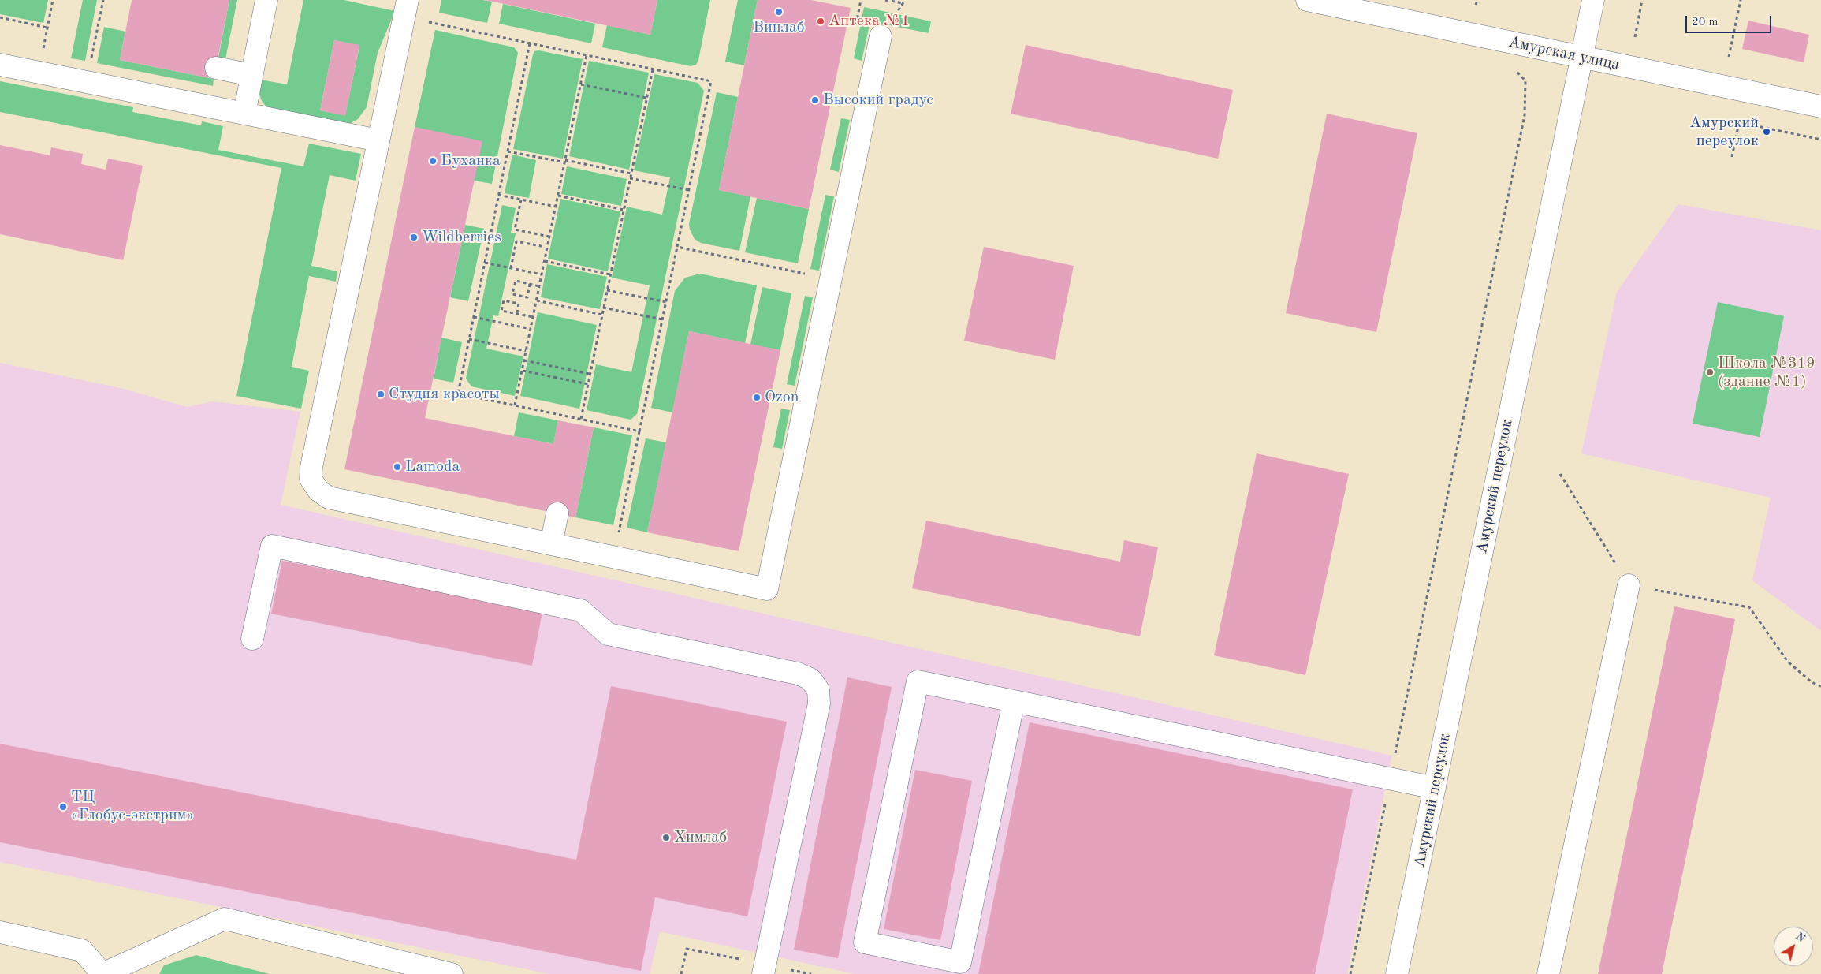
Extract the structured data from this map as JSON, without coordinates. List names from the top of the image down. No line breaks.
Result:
{"streets":{"street":["Амурская улица","Амурский переулок"]},"crossings":[["Амурская улица","Амурский переулок"]],"places":["Винлаб","Аптека №1","Высокий градус","Амурский переулок","Буханка","Wildberries","Школа №319 (здание №1)","Студия красоты","Ozon","Lamoda","ТЦ «Глобус-экстрим»","Химлаб"],"scale_bar":"20 m","north":"top right"}
